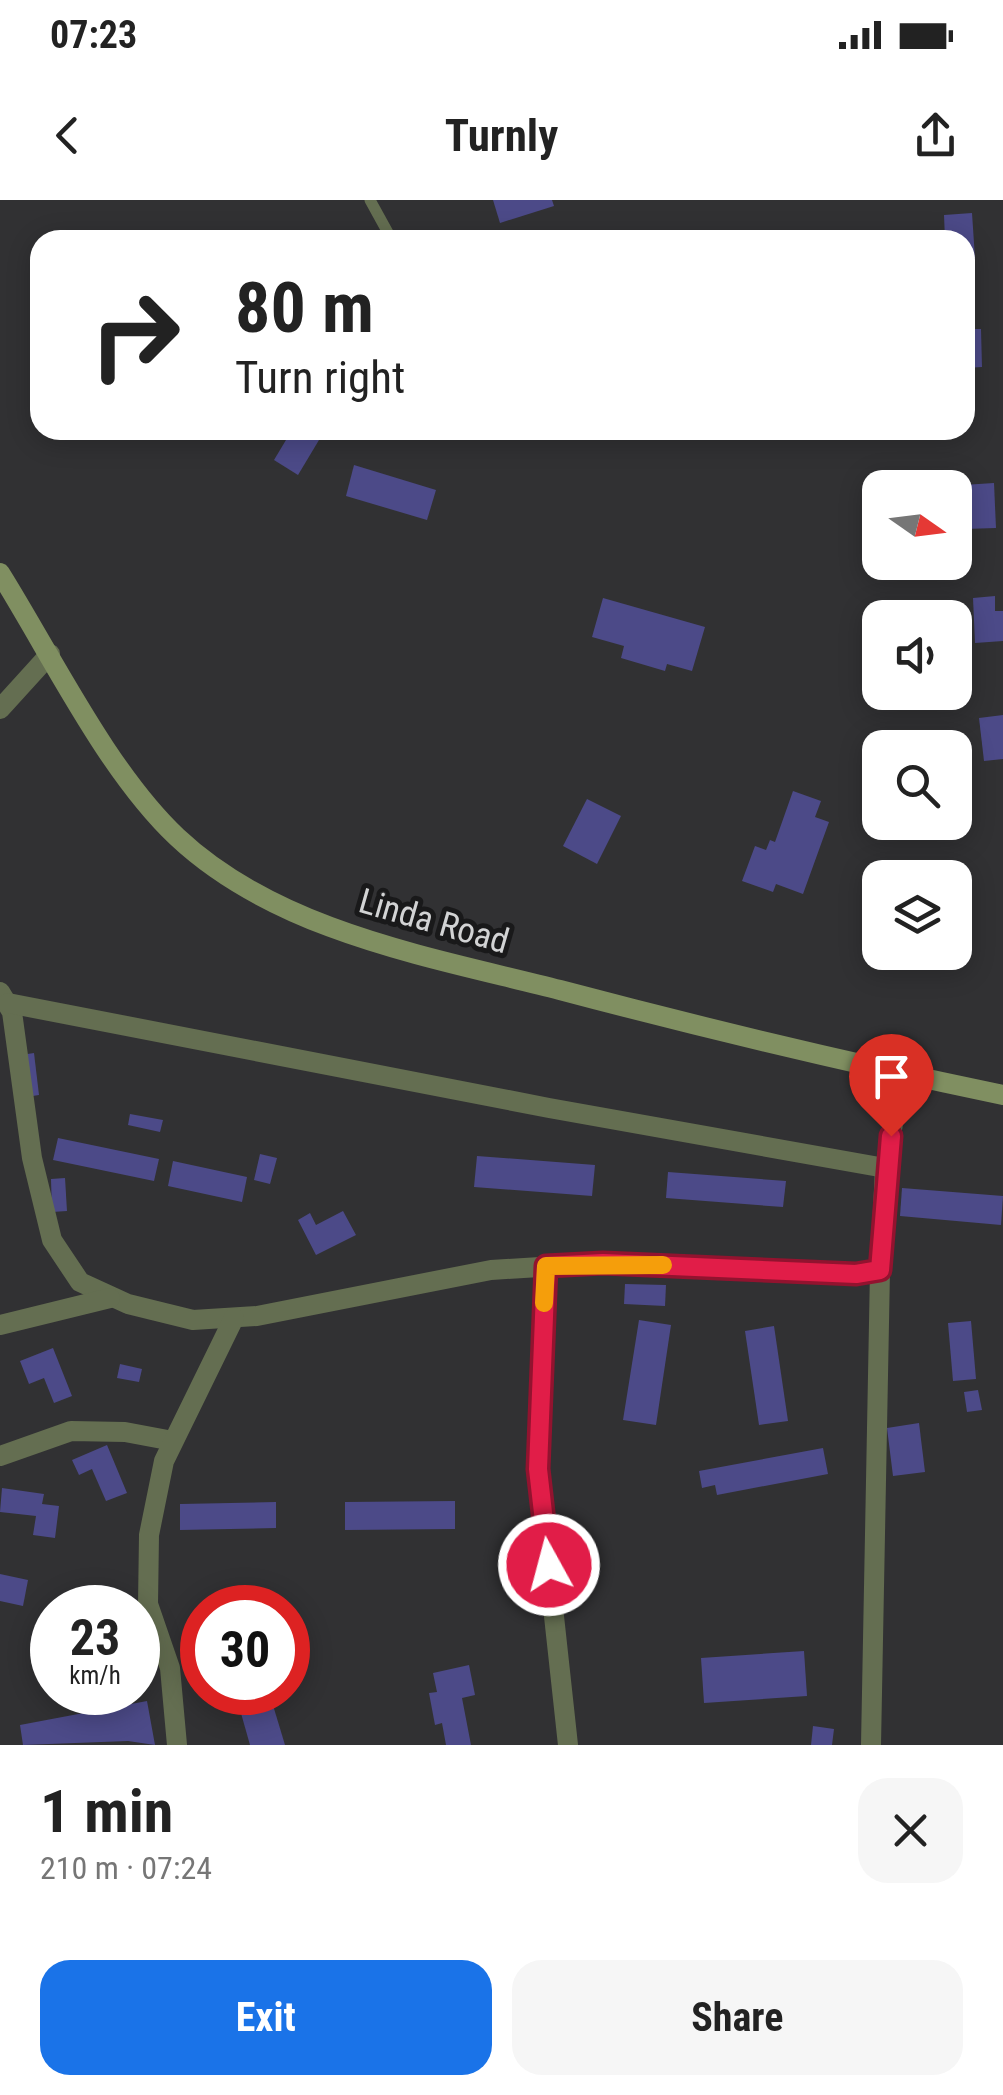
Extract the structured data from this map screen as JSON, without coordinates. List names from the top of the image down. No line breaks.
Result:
{"streets":{"street":["Linda Road"]},"north":"right","page":{"status":"07:23","header":"Turnly","turn":["80 m","Turn right"],"speed":"23 km/h","limit":"30","heading":["1 min","210 m · 07:24"],"buttons":["Exit","Share"]}}
